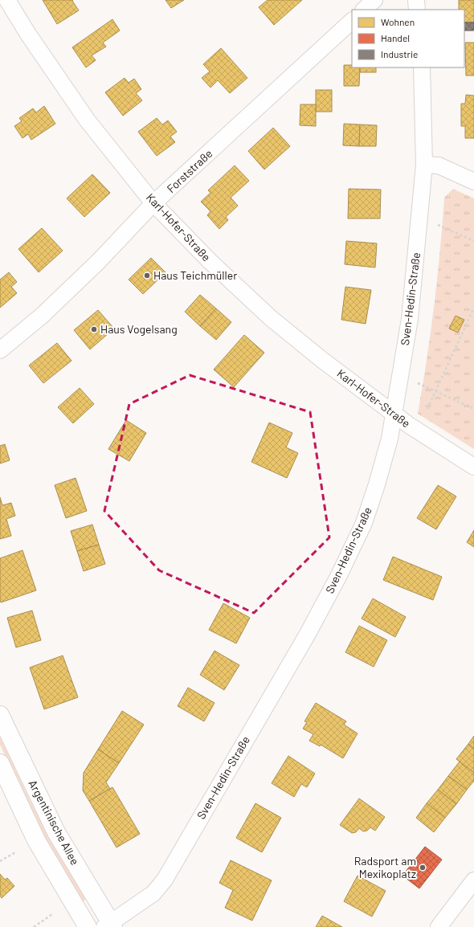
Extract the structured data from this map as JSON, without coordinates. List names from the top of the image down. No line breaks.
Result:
{"streets":{"main road":["Argentinische Allee"],"street":["Forststraße","Karl-Hofer-Straße","Sven-Hedin-Straße"]},"crossings":[["Forststraße","Karl-Hofer-Straße"],["Karl-Hofer-Straße","Sven-Hedin-Straße"],["Sven-Hedin-Straße","Argentinische Allee"]],"places":["Haus Teichmüller","Haus Vogelsang","Radsport am Mexikoplatz"],"legend":["Wohnen","Handel","Industrie"]}
